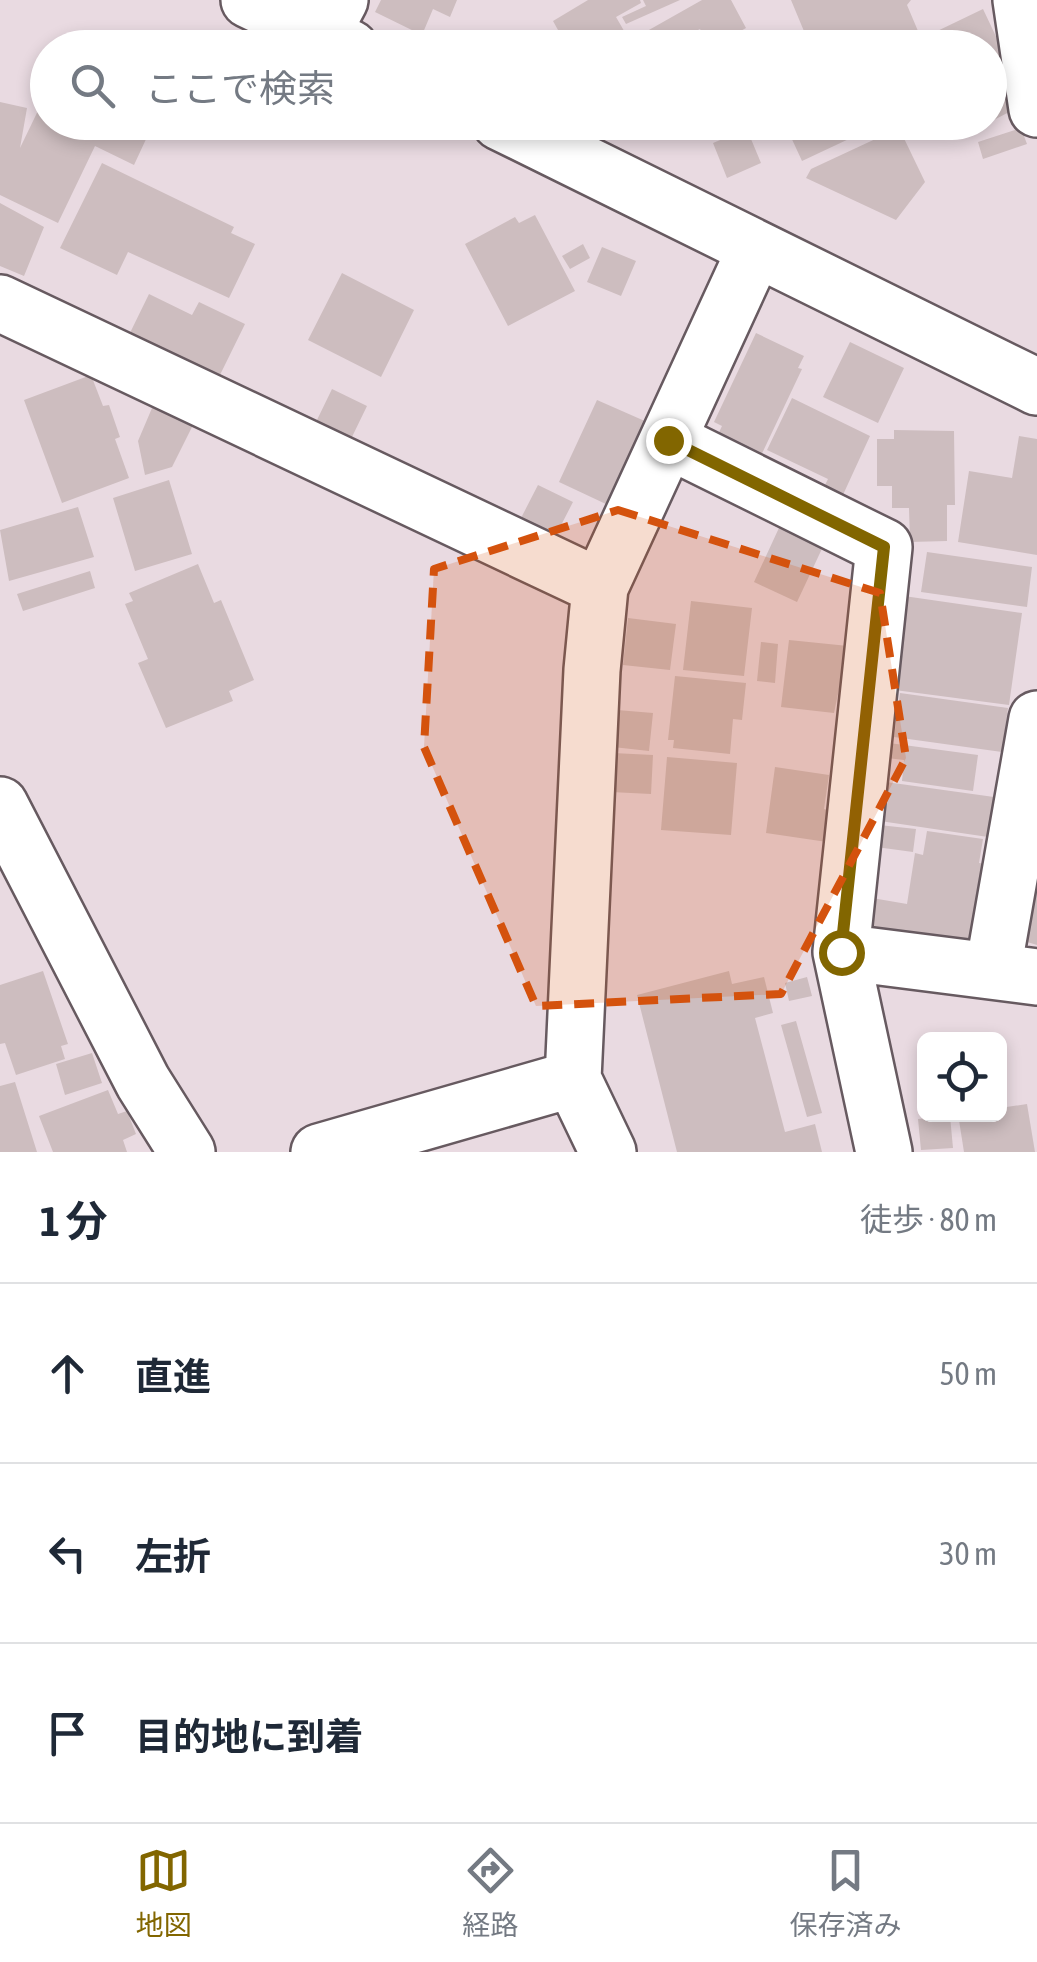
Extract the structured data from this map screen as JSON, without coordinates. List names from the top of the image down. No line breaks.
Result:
{"page":{"search":"ここで検索","heading":["1 分","徒歩 · 80 m"],"list":[["直進","50 m"],["左折","30 m"],"目的地に到着"],"nav":["地図","経路","保存済み"]}}
